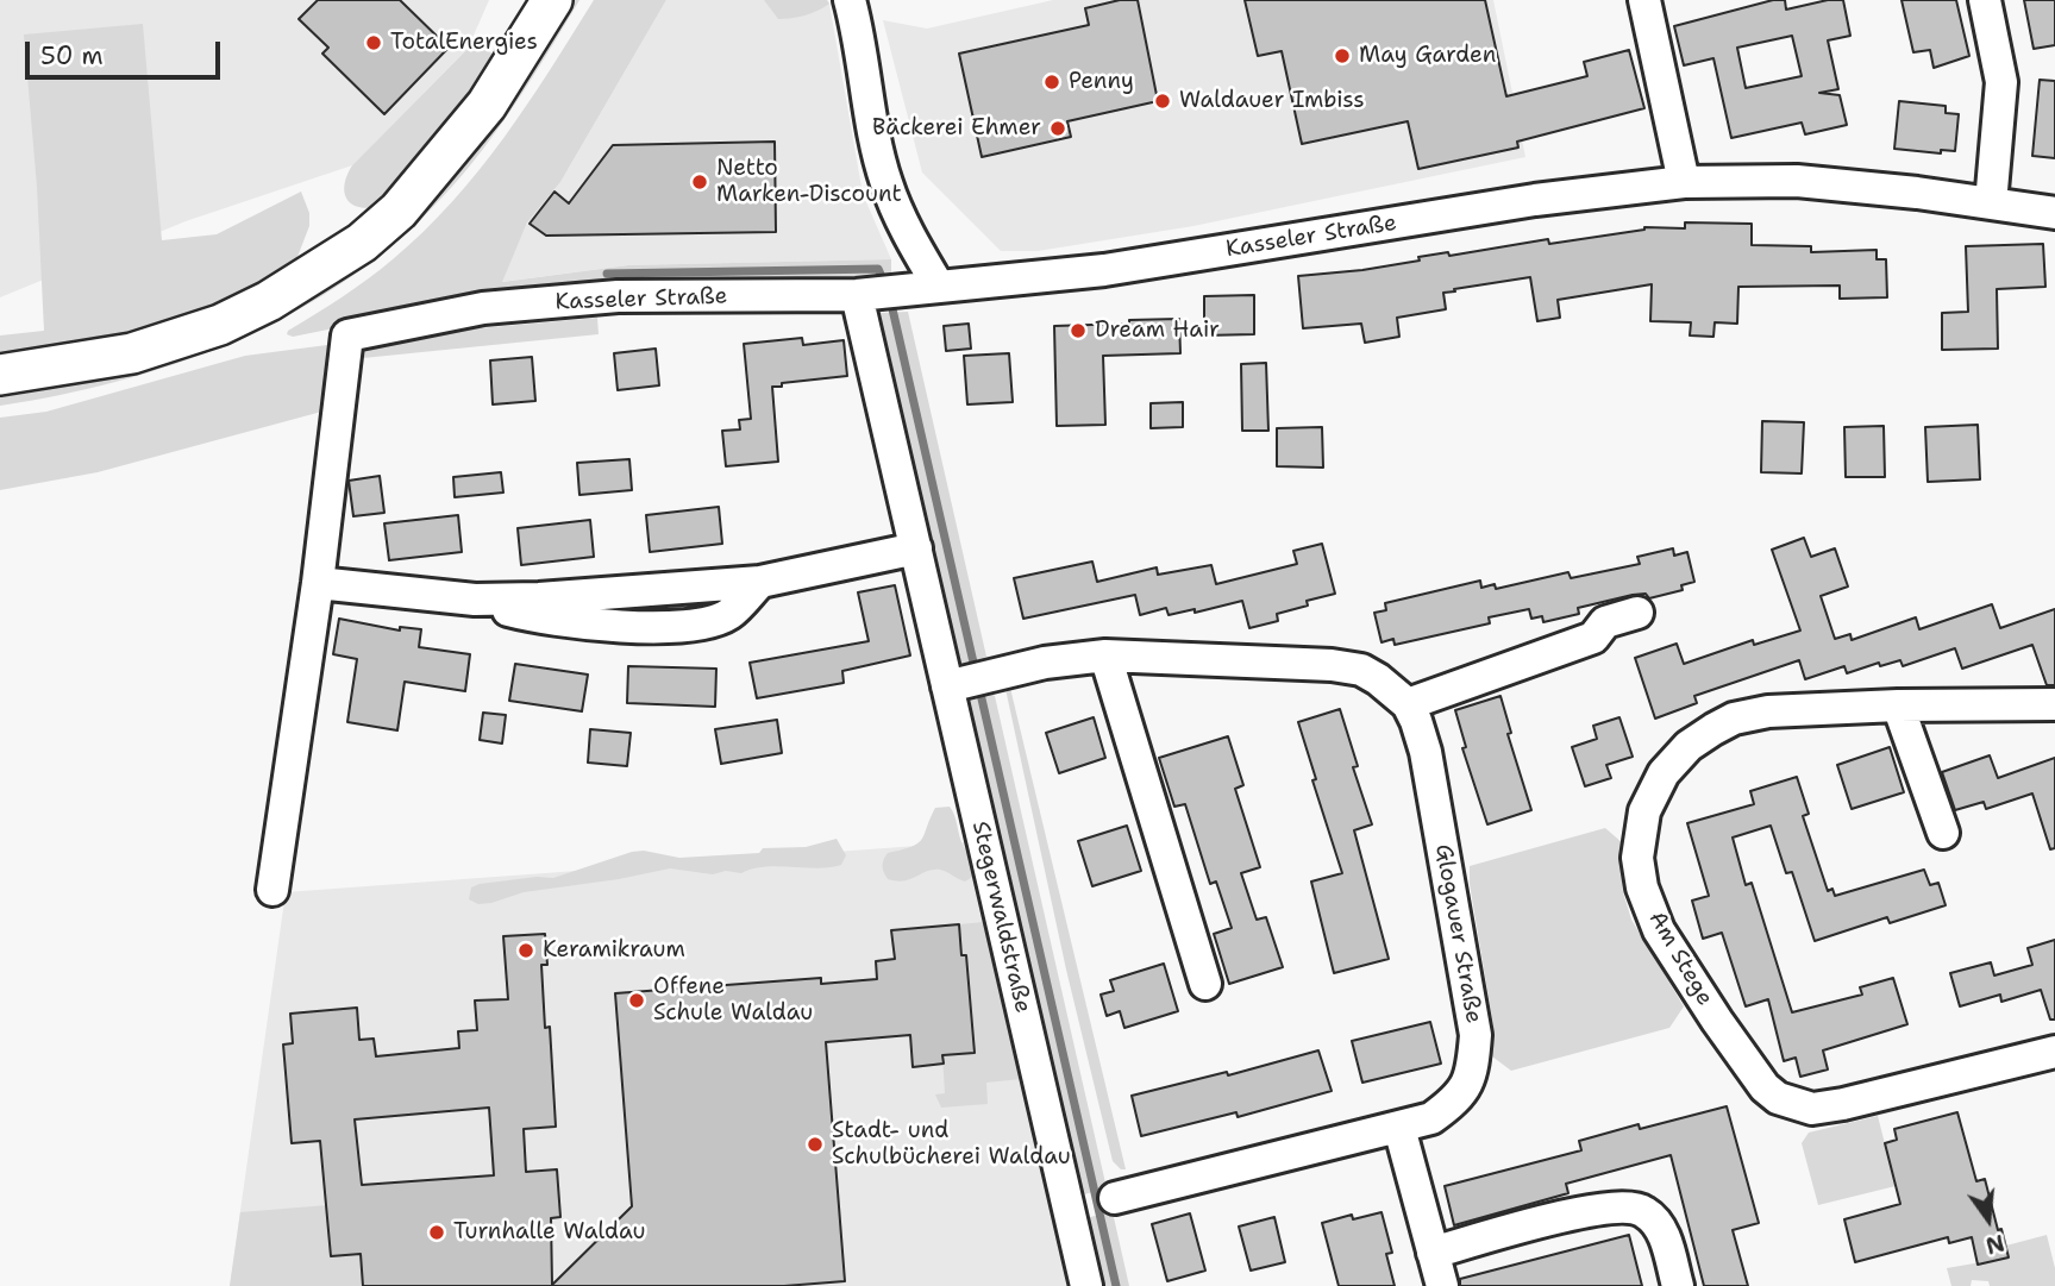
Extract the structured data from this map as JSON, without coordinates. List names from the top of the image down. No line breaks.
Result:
{"streets":{"street":["Kasseler Straße","Stegerwaldstraße","Glogauer Straße","Am Stege"]},"crossings":[["Kasseler Straße","Stegerwaldstraße"]],"places":["TotalEnergies","May Garden","Penny","Waldauer Imbiss","Bäckerei Ehmer","Netto Marken-Discount","Dream Hair","Keramikraum","Offene Schule Waldau","Stadt- und Schulbücherei Waldau","Turnhalle Waldau"],"scale_bar":"50 m","north":"bottom"}
